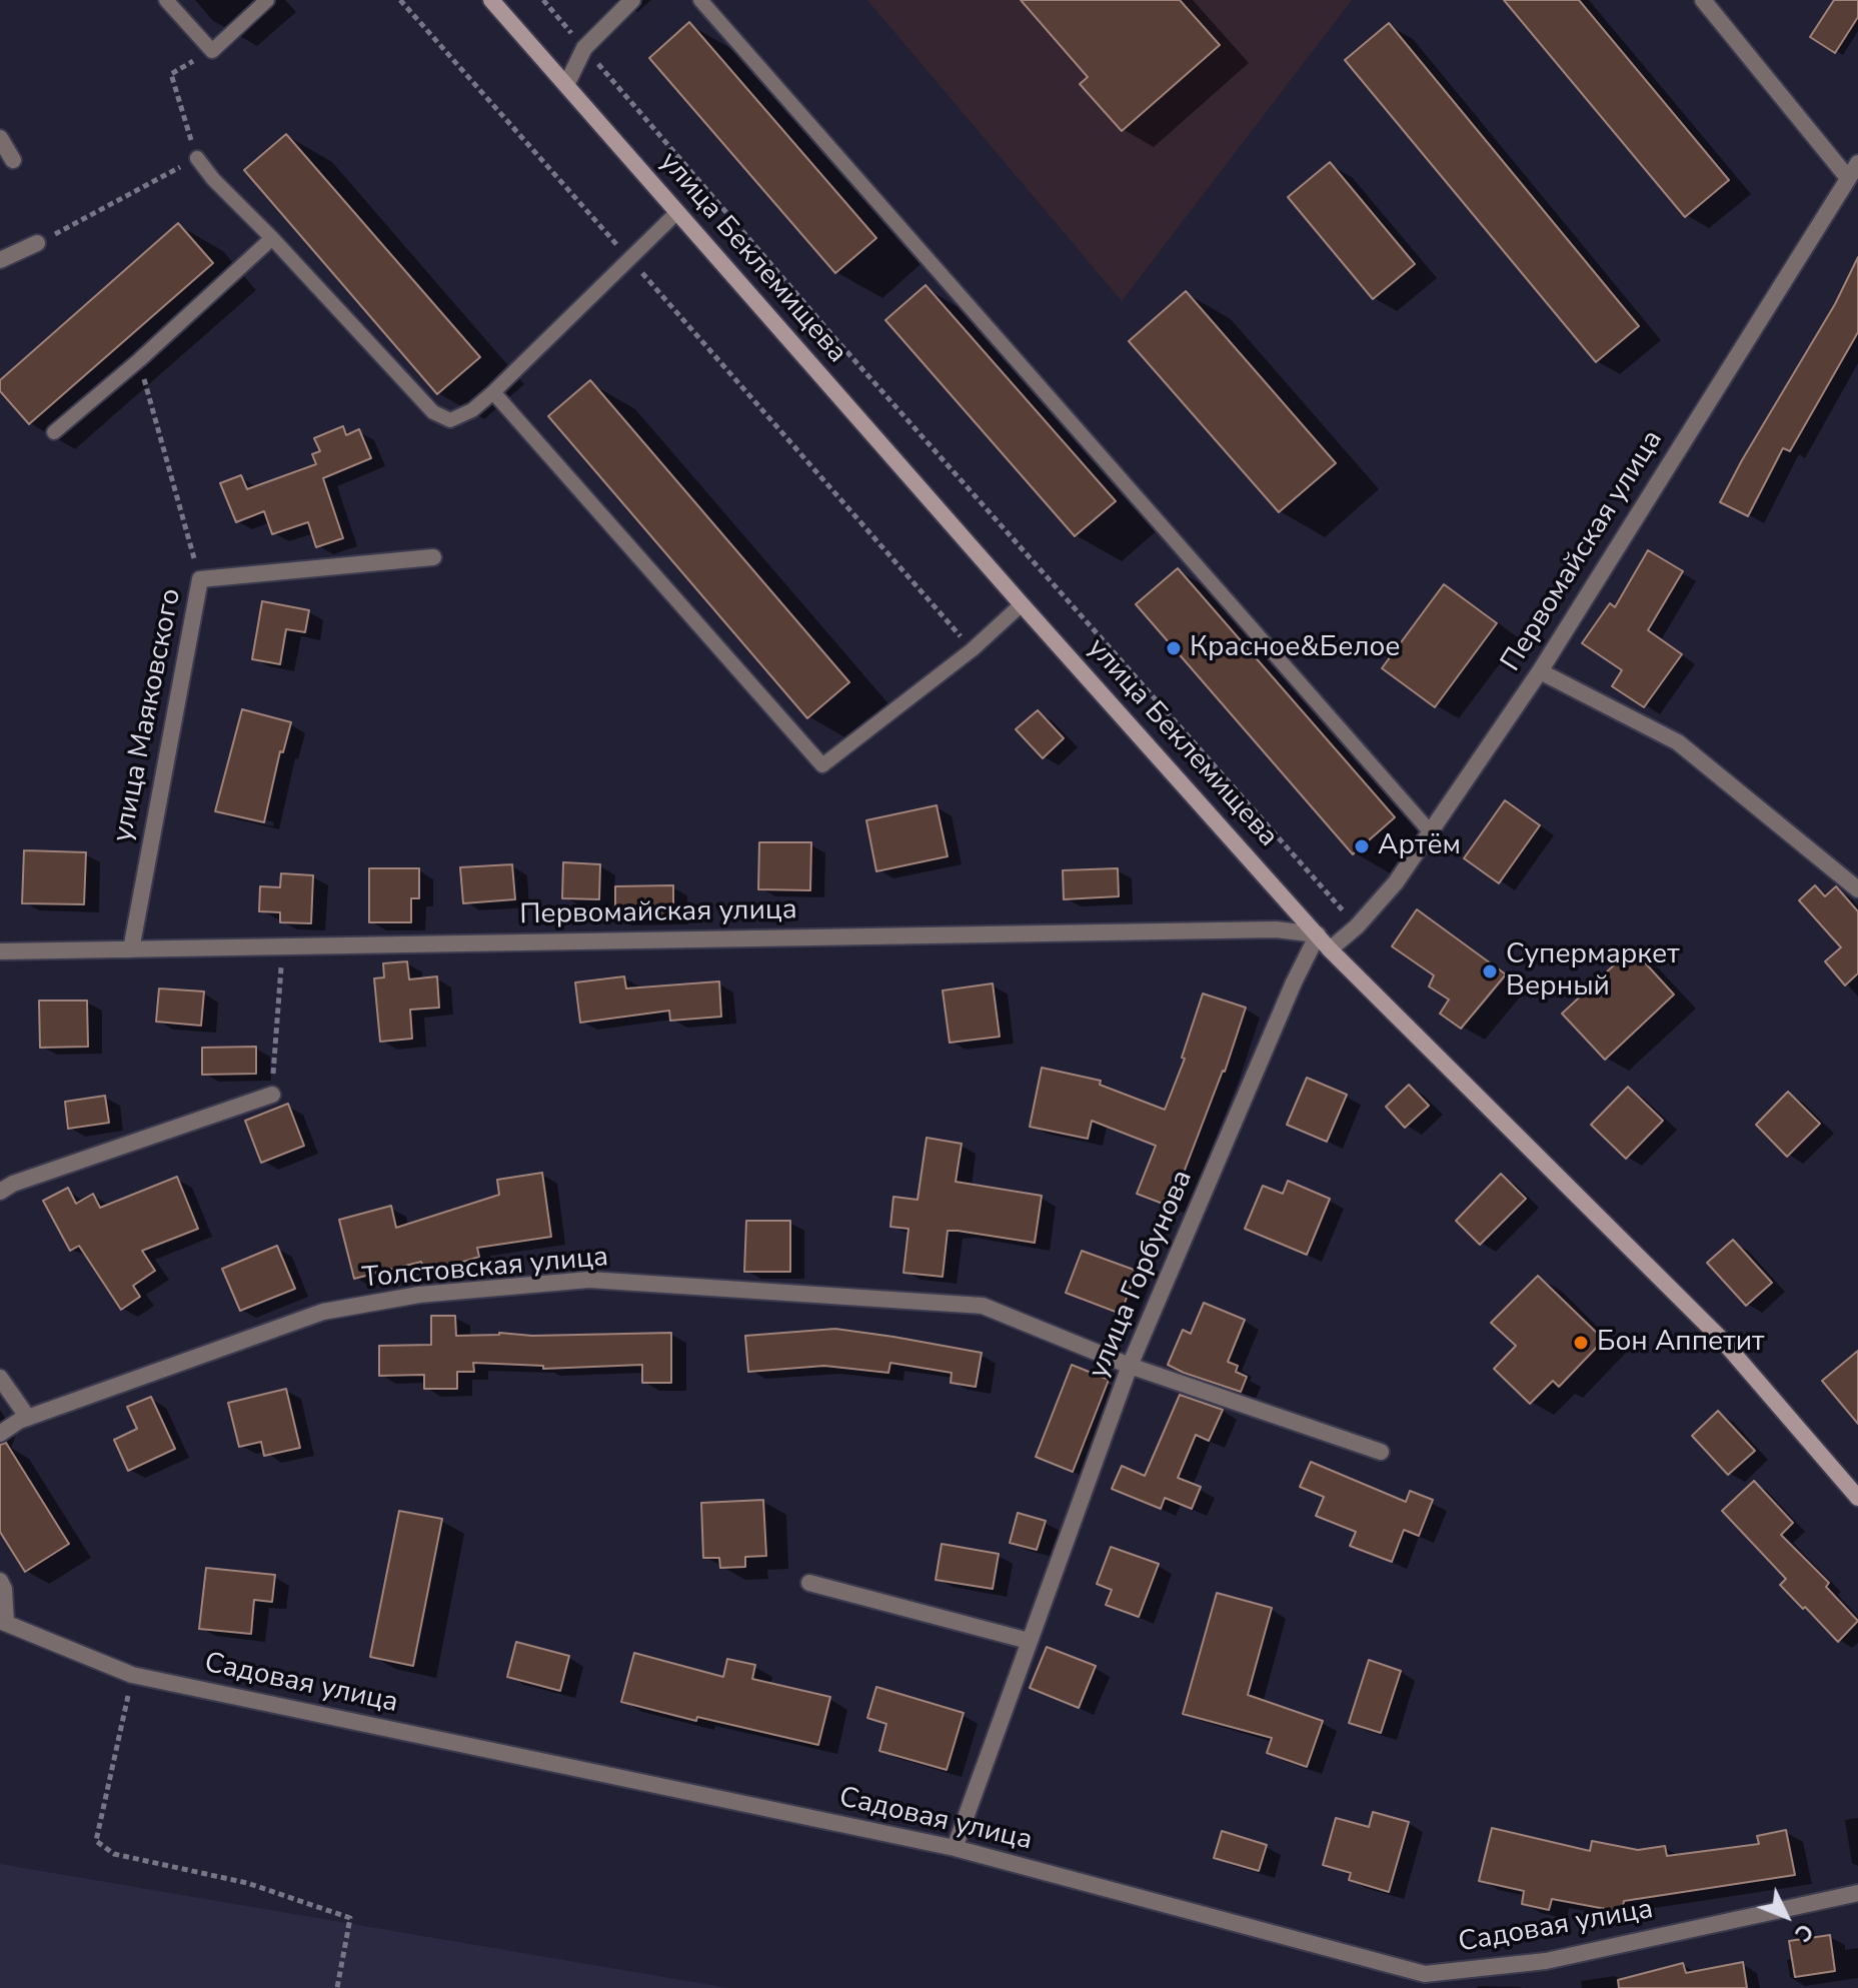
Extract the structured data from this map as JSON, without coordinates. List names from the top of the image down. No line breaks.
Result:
{"streets":{"main road":["улица Беклемищева"],"street":["Первомайская улица","улица Маяковского","Толстовская улица","улица Горбунова","Садовая улица"]},"crossings":[["улица Беклемищева","Первомайская улица"],["улица Беклемищева","улица Горбунова"],["Первомайская улица","улица Маяковского"],["Первомайская улица","улица Горбунова"],["Толстовская улица","улица Горбунова"],["улица Горбунова","Садовая улица"]],"places":["Красное&Белое","Артём","Супермаркет Верный","Бон Аппетит"],"north":"bottom right"}
